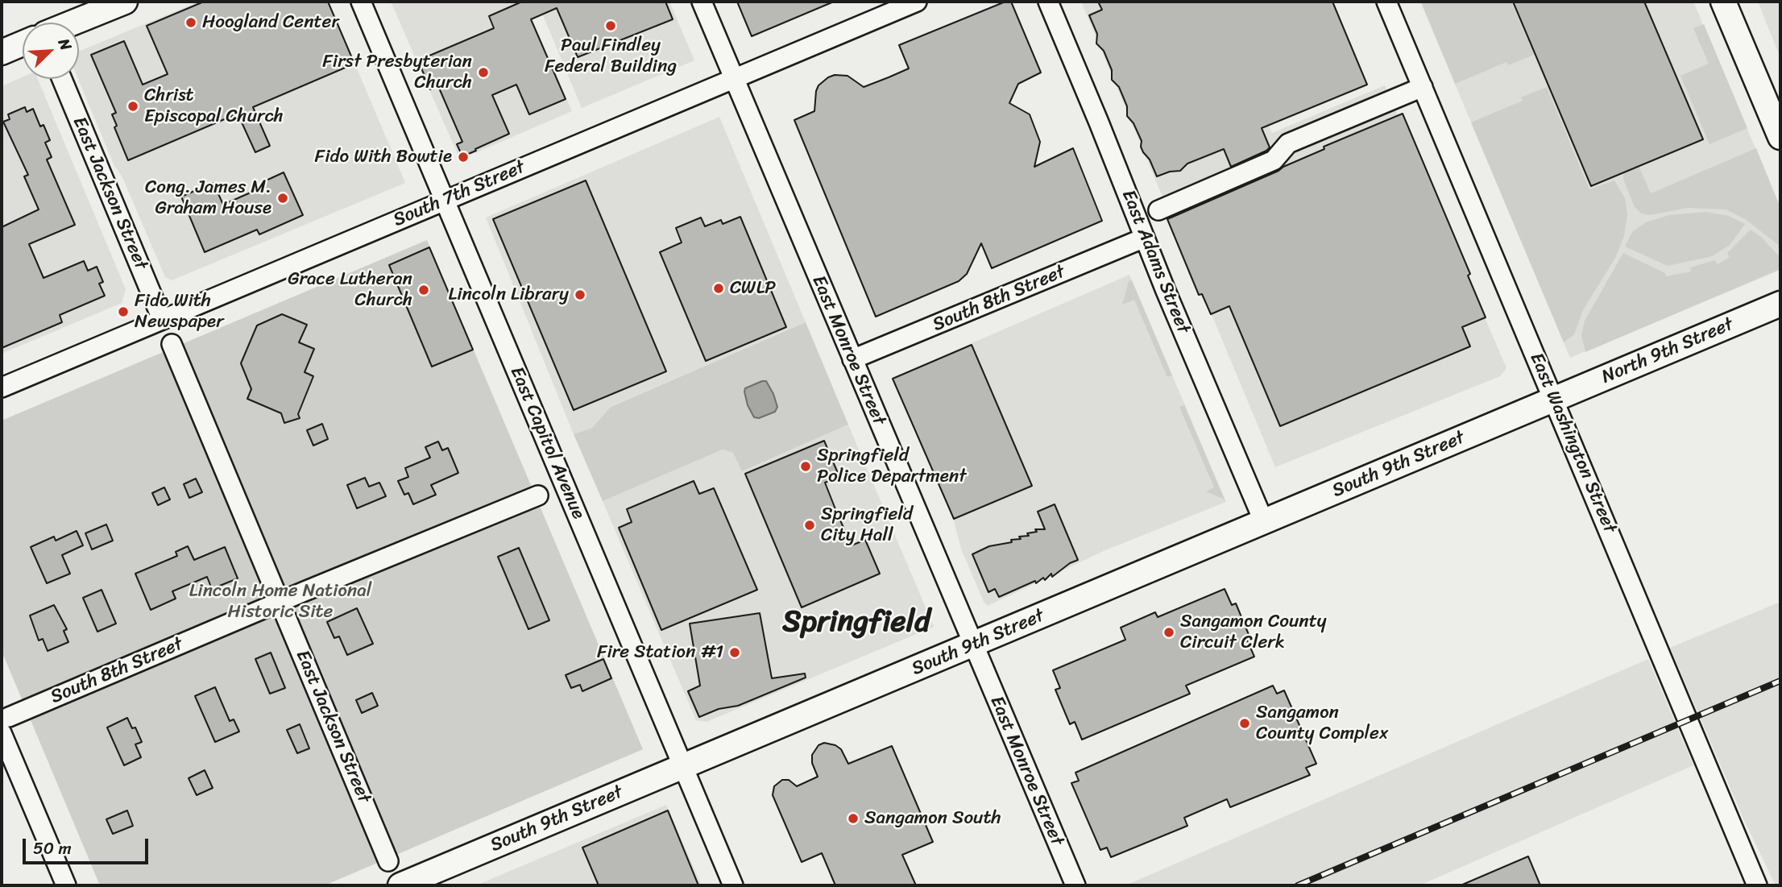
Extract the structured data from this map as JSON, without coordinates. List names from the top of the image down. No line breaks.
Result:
{"streets":{"main road":["North 9th Street","South 9th Street"],"street":["East Jackson Street","South 7th Street","East Adams Street","South 8th Street","East Monroe Street","East Capitol Avenue","East Washington Street"]},"crossings":[["East Jackson Street","South 7th Street"],["East Jackson Street","South 8th Street"],["South 7th Street","East Monroe Street"],["South 7th Street","East Capitol Avenue"],["East Adams Street","South 8th Street"],["East Adams Street","South 9th Street"],["South 8th Street","East Monroe Street"],["East Monroe Street","South 9th Street"],["North 9th Street","East Washington Street"],["North 9th Street","South 9th Street"],["East Capitol Avenue","South 9th Street"],["East Washington Street","South 9th Street"]],"districts":["Springfield"],"parks":["Lincoln Home National Historic Site"],"places":["Hoogland Center","Paul Findley Federal Building","First Presbyterian Church","Christ Episcopal Church","Fido With Bowtie","Cong. James M. Graham House","CWLP","Grace Lutheran Church","Lincoln Library","Fido With Newspaper","Springfield Police Department","Springfield City Hall","Sangamon County Circuit Clerk","Fire Station #1","Sangamon County Complex","Sangamon South"],"scale_bar":"50 m","north":"top right"}
